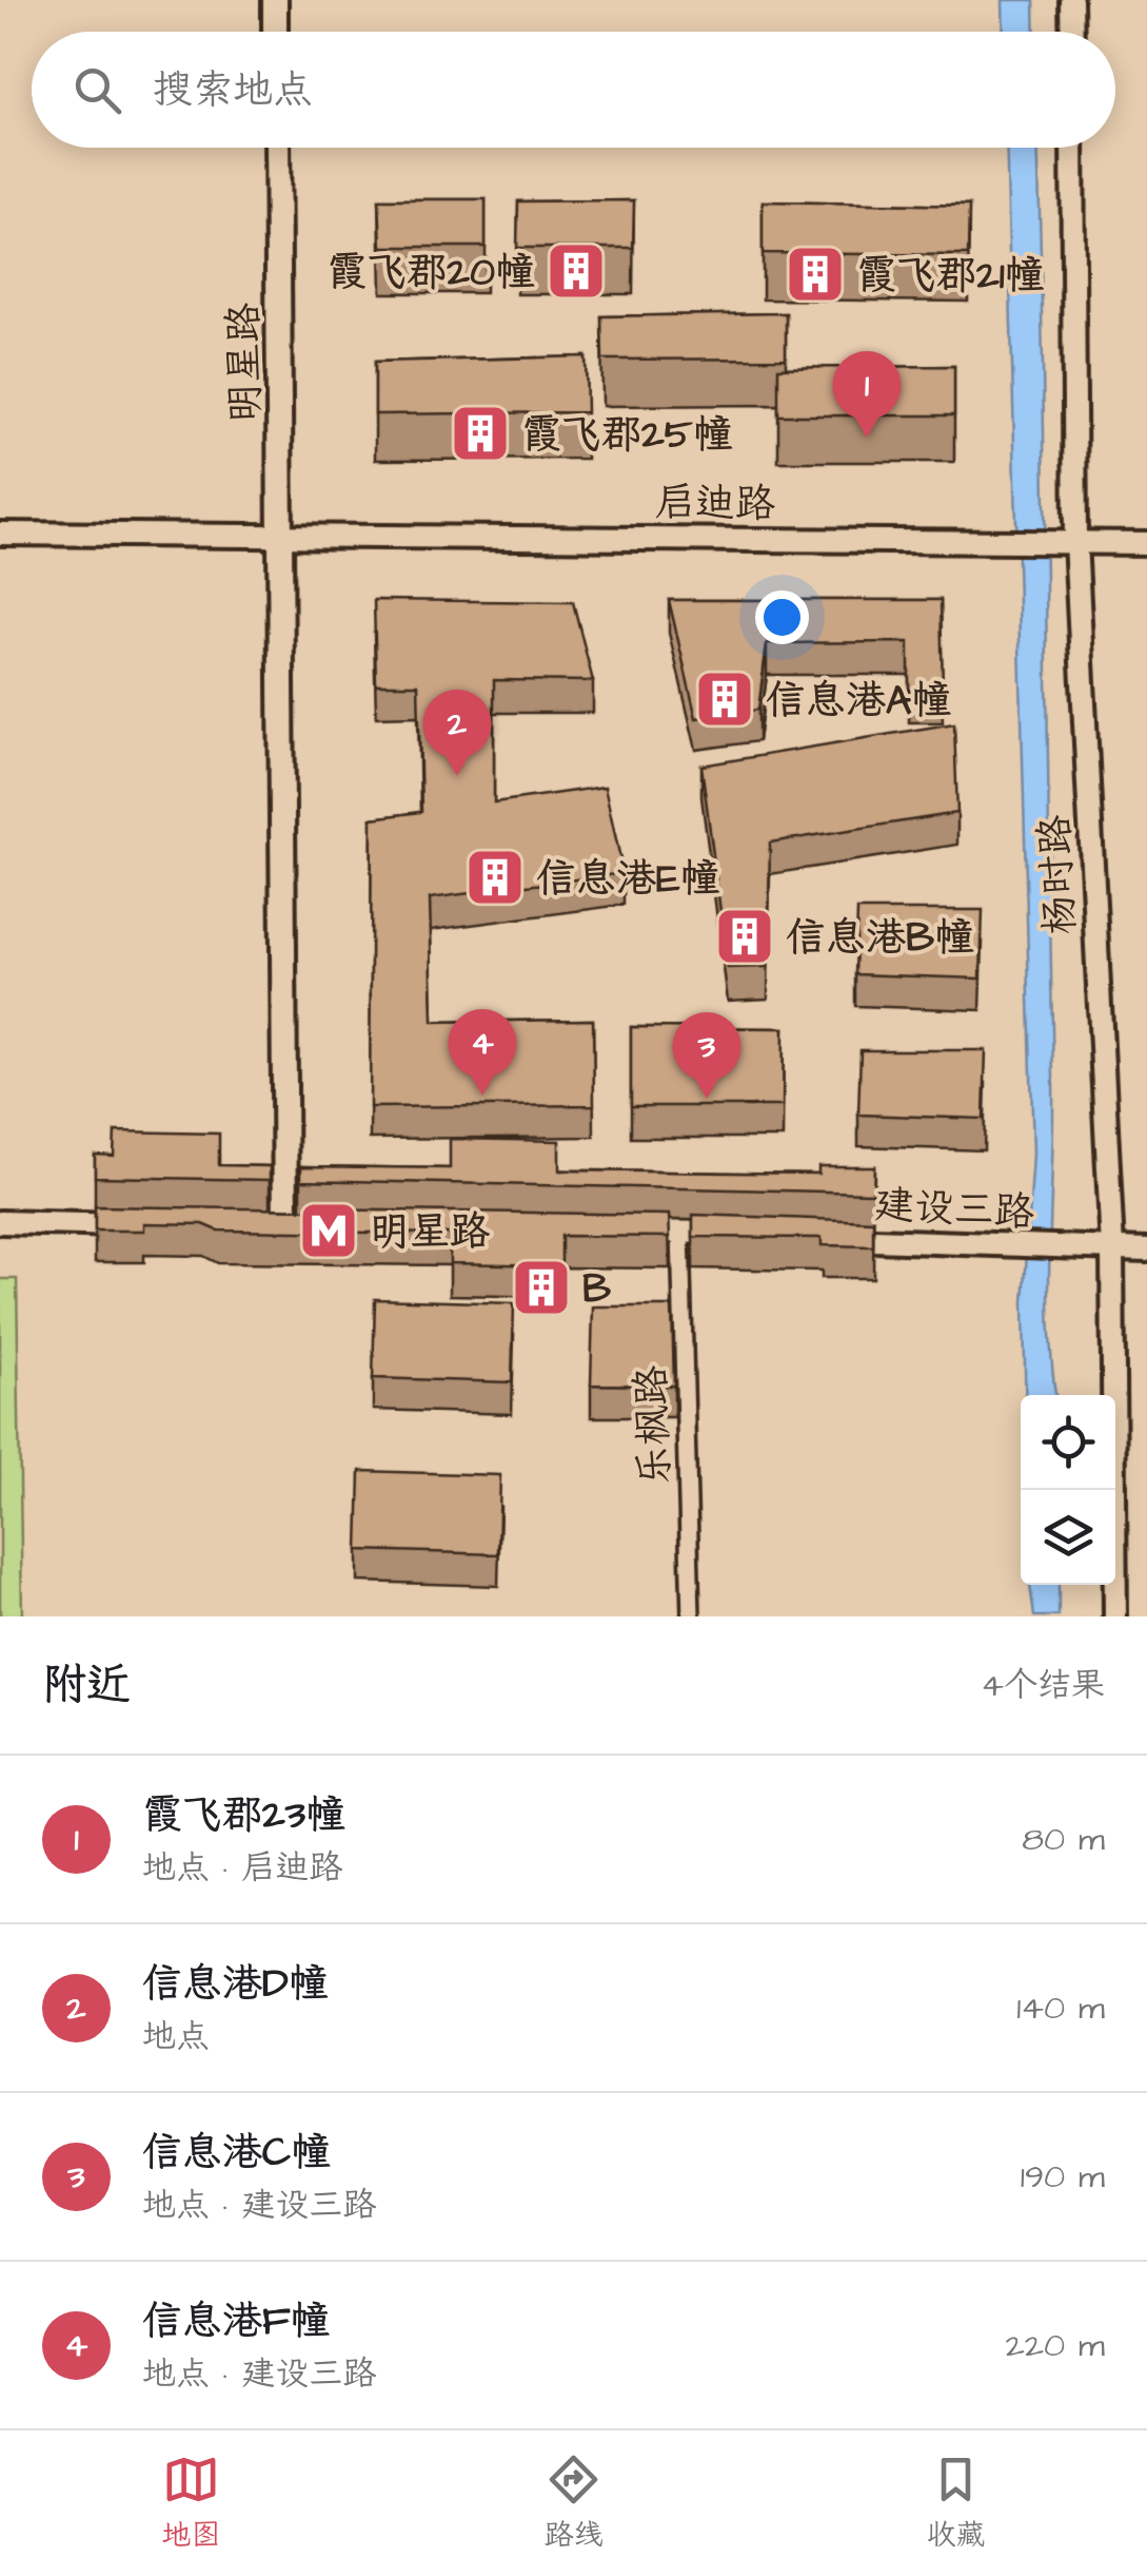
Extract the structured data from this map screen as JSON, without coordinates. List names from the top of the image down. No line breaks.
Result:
{"streets":{"main road":["明星路"],"street":["启迪路","杨时路","建设三路","乐枫路"]},"crossings":[["明星路","启迪路"],["启迪路","杨时路"],["杨时路","建设三路"]],"places":{"building":["霞飞郡20幢","霞飞郡21幢","霞飞郡25幢","信息港A幢","信息港E幢","信息港B幢","B"],"metro station":["明星路"]},"page":{"search":"搜索地点","pins":["1","2","4","3"],"heading":["附近","4个结果"],"list":[{"mark":"1","name":"霞飞郡23幢","note":"地点 · 启迪路","value":"80 m"},{"mark":"2","name":"信息港D幢","note":"地点","value":"140 m"},{"mark":"3","name":"信息港C幢","note":"地点 · 建设三路","value":"190 m"},{"mark":"4","name":"信息港F幢","note":"地点 · 建设三路","value":"220 m"}],"nav":["地图","路线","收藏"]}}
